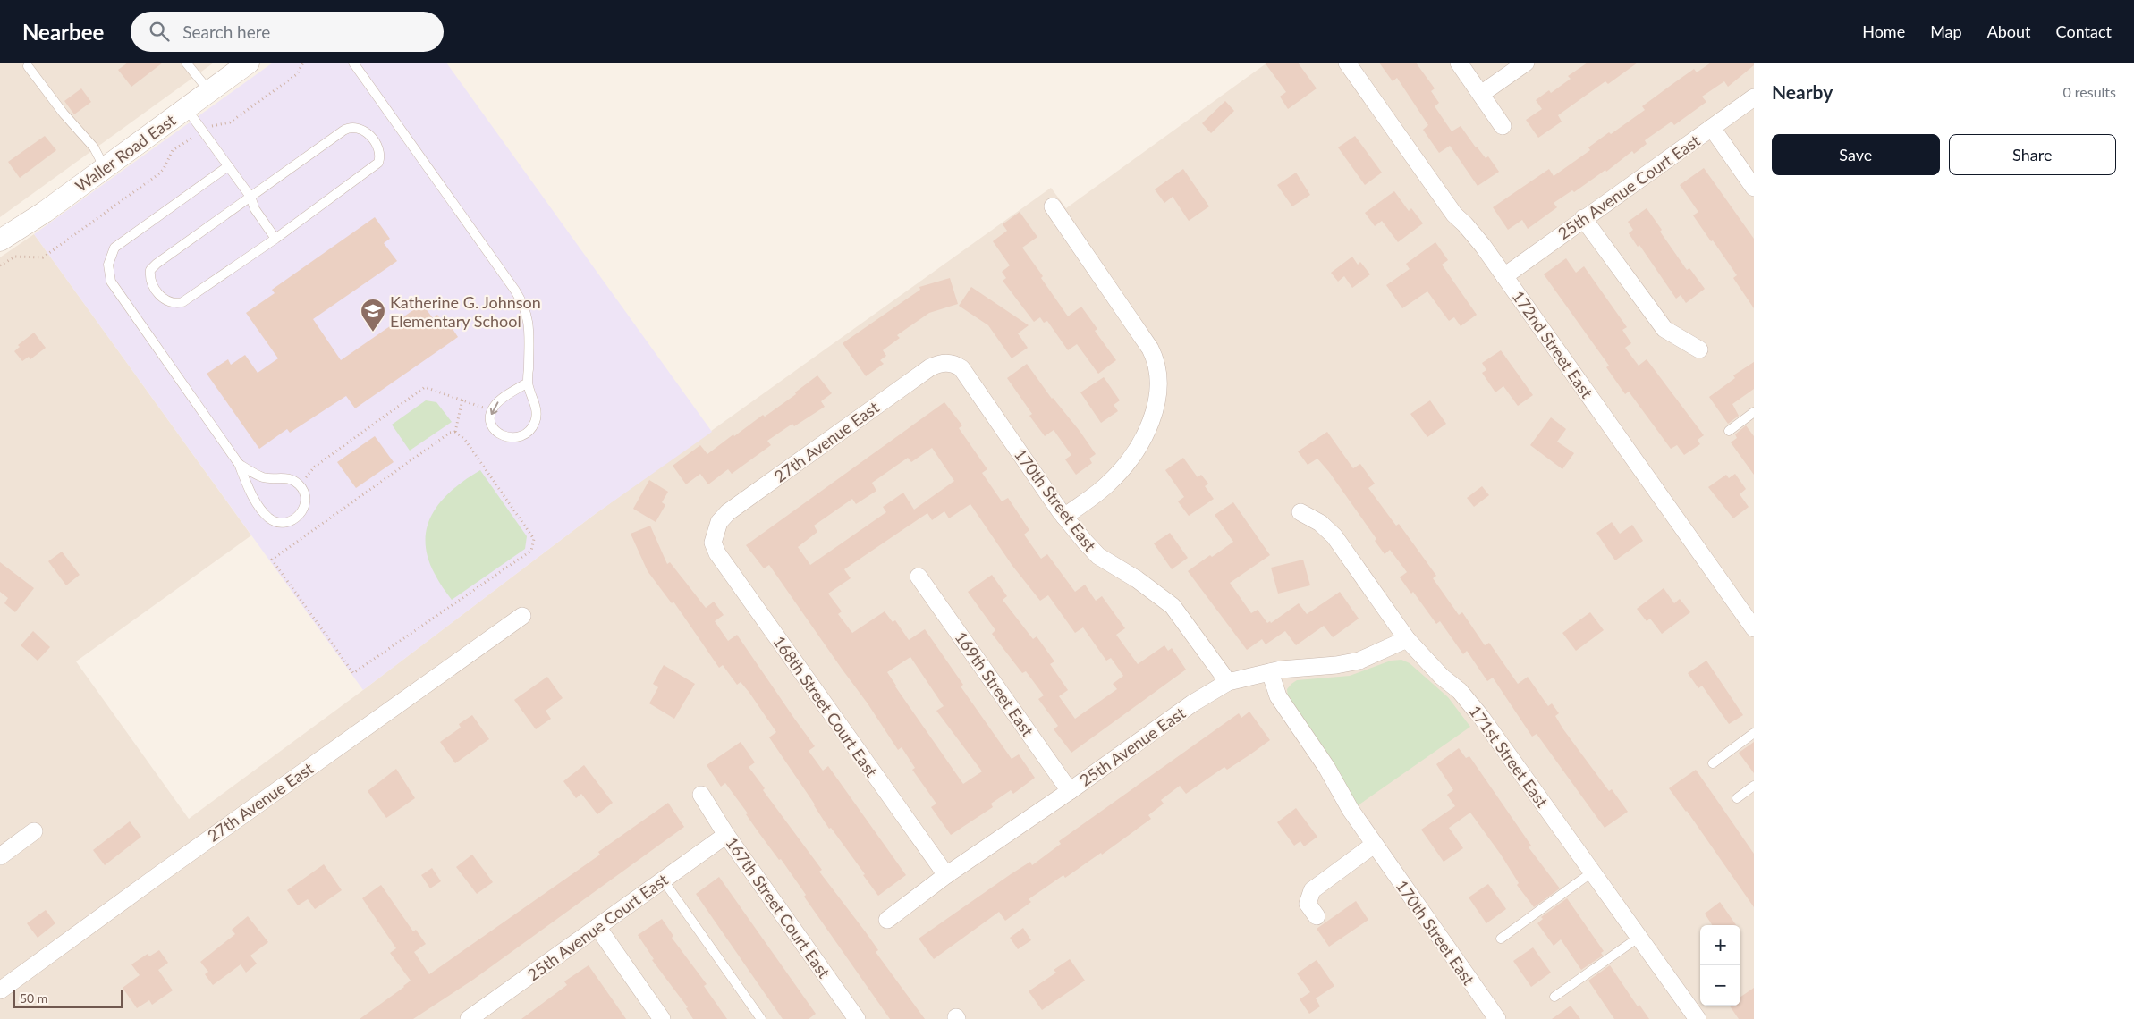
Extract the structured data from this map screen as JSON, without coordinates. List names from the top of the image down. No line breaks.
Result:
{"streets":{"street":["Waller Road East","25th Avenue Court East","172nd Street East","27th Avenue East","170th Street East","169th Street East","168th Street Court East","25th Avenue East","171st Street East","167th Street Court East"]},"crossings":[["25th Avenue Court East","172nd Street East"],["25th Avenue Court East","167th Street Court East"],["27th Avenue East","170th Street East"],["27th Avenue East","168th Street Court East"],["170th Street East","25th Avenue East"],["169th Street East","25th Avenue East"],["168th Street Court East","25th Avenue East"],["25th Avenue East","171st Street East"]],"places":{"school or university":["Katherine G. Johnson Elementary School"]},"scale_bar":"50 m","page":{"header":"Nearbee","search":"Search here","nav":["Home","Map","About","Contact"],"heading":["Nearby","0 results"],"buttons":["Save","Share"],"map_buttons":["+","−"],"scale":"50 m"}}
